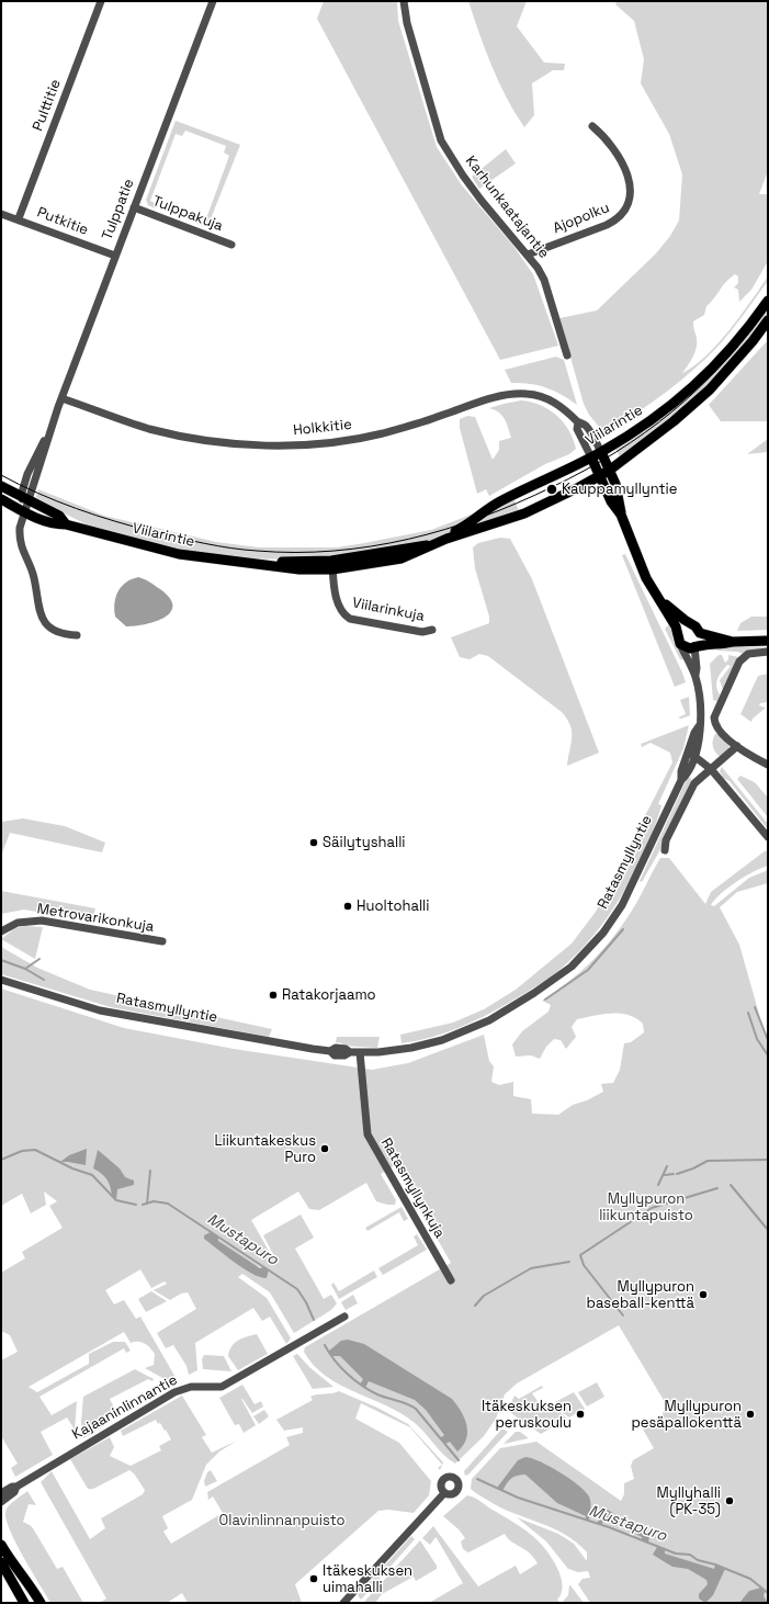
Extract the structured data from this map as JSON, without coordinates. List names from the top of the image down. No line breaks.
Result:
{"streets":{"main road":["Viilarintie"],"street":["Pulttitie","Karhunkaatajantie","Tulppatie","Tulppakuja","Ajopolku","Putkitie","Holkkitie","Viilarinkuja","Ratasmyllyntie","Metrovarikonkuja","Ratasmyllynkuja","Kajaaninlinnantie"]},"crossings":[["Pulttitie","Putkitie"],["Karhunkaatajantie","Ajopolku"],["Tulppatie","Tulppakuja"],["Tulppatie","Putkitie"],["Tulppatie","Viilarintie"],["Tulppatie","Holkkitie"],["Viilarintie","Holkkitie"],["Viilarintie","Viilarinkuja"],["Ratasmyllyntie","Ratasmyllynkuja"]],"water":["Mustapuro"],"parks":["Myllypuron liikuntapuisto","Olavinlinnanpuisto"],"places":["Kauppamyllyntie","Säilytyshalli","Huoltohalli","Ratakorjaamo","Liikuntakeskus Puro","Myllypuron baseball-kenttä","Itäkeskuksen peruskoulu","Myllypuron pesäpallokenttä","Myllyhalli (PK-35)","Itäkeskuksen uimahalli"]}
